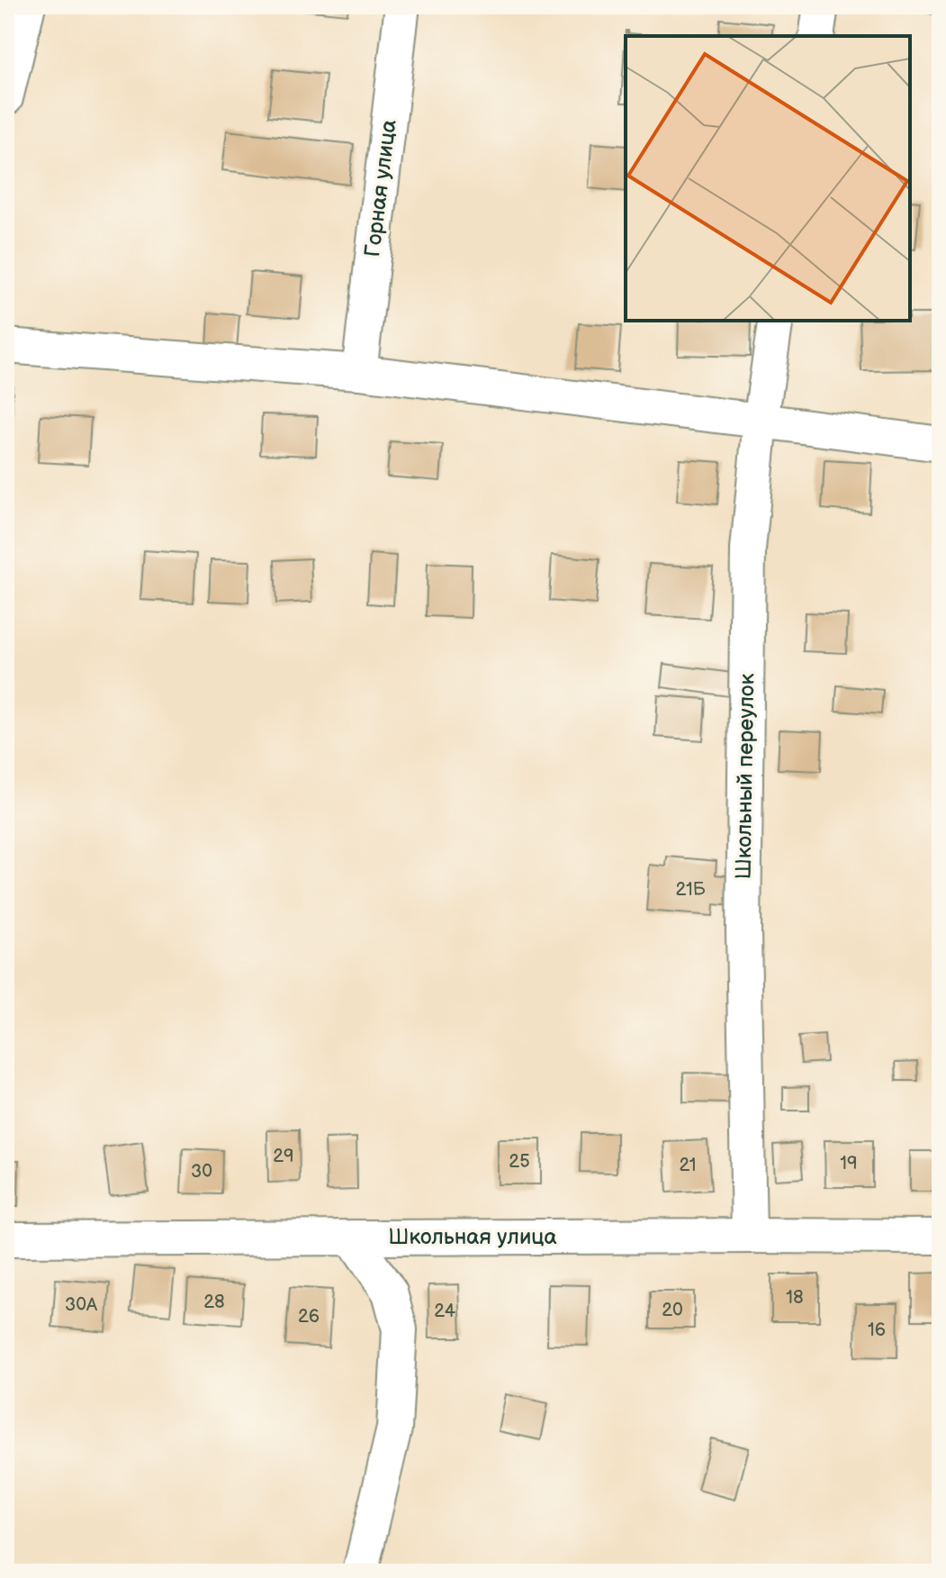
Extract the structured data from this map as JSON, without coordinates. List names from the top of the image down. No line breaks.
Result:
{"streets":{"street":["Горная улица","Школьный переулок","Школьная улица"]},"crossings":[["Школьный переулок","Школьная улица"]],"house_numbers":["21Б","29","25","19","21","30","18","28","30А","20","24","26","16"]}
